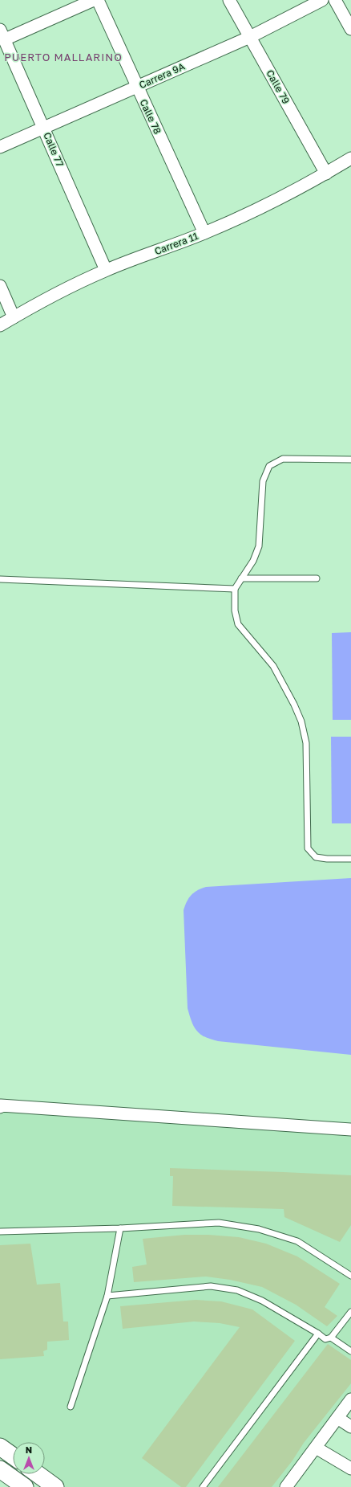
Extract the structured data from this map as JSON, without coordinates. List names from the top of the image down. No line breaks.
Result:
{"streets":{"street":["Carrera 9A","Calle 79","Calle 78","Calle 77","Carrera 11"]},"crossings":[["Carrera 9A","Calle 79"],["Carrera 9A","Calle 78"],["Carrera 9A","Calle 77"],["Calle 79","Carrera 11"],["Calle 78","Carrera 11"],["Calle 77","Carrera 11"]],"districts":["PUERTO MALLARINO"],"north":"top"}
